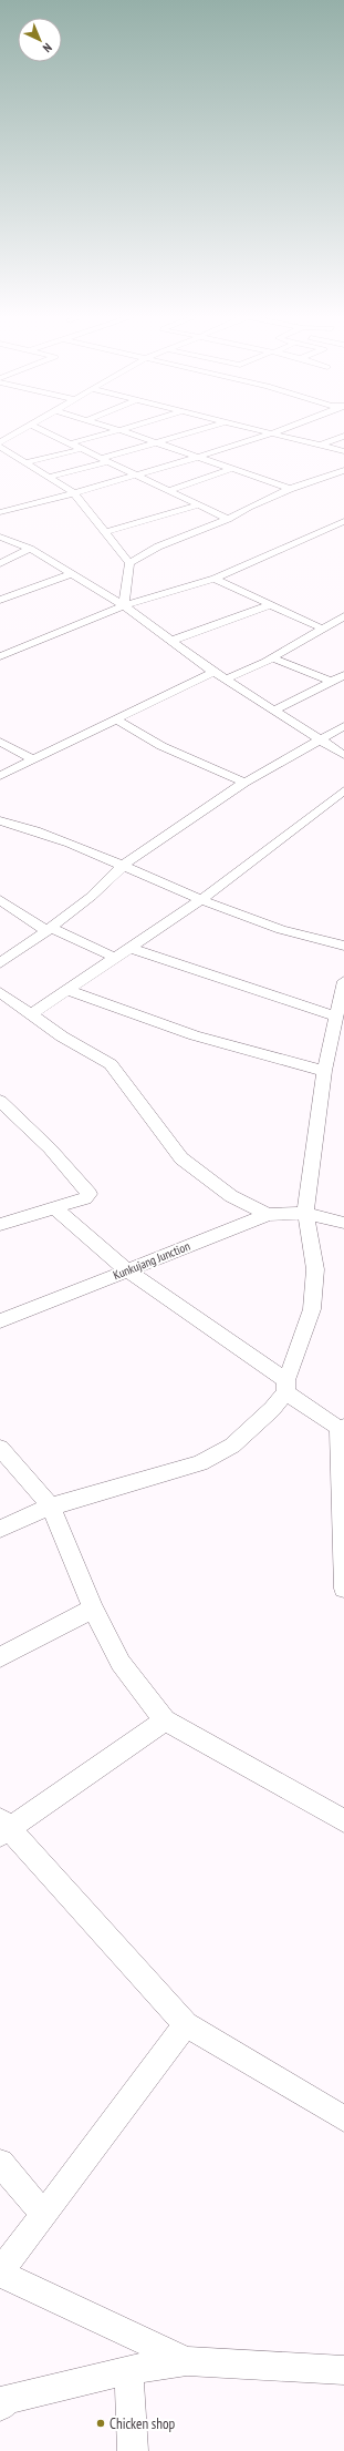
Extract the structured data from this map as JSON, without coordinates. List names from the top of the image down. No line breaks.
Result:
{"streets":{"street":["Kunkujang Junction"]},"places":["Chicken shop"],"north":"bottom right"}
